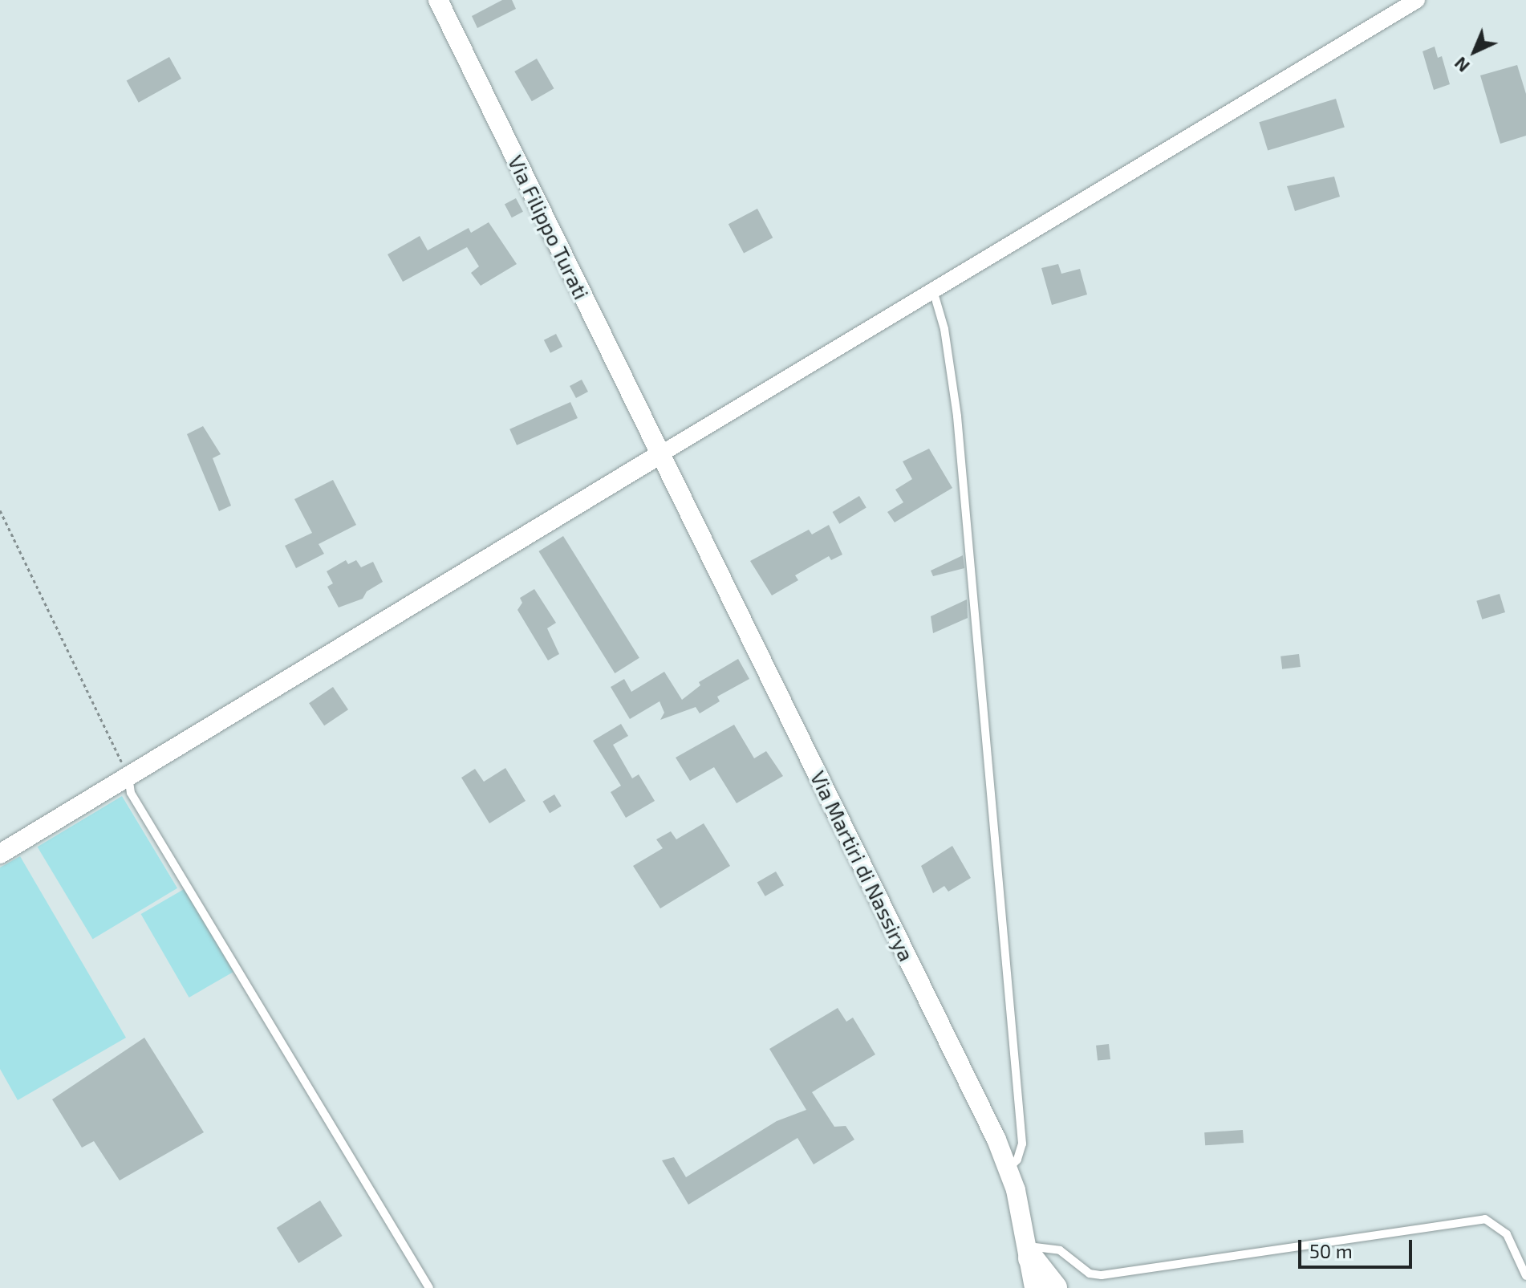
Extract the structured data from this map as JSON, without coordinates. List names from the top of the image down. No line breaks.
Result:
{"streets":{"street":["Via Filippo Turati","Via Martiri di Nassirya"]},"crossings":[["Via Filippo Turati","Via Martiri di Nassirya"]],"scale_bar":"50 m","north":"bottom left"}
